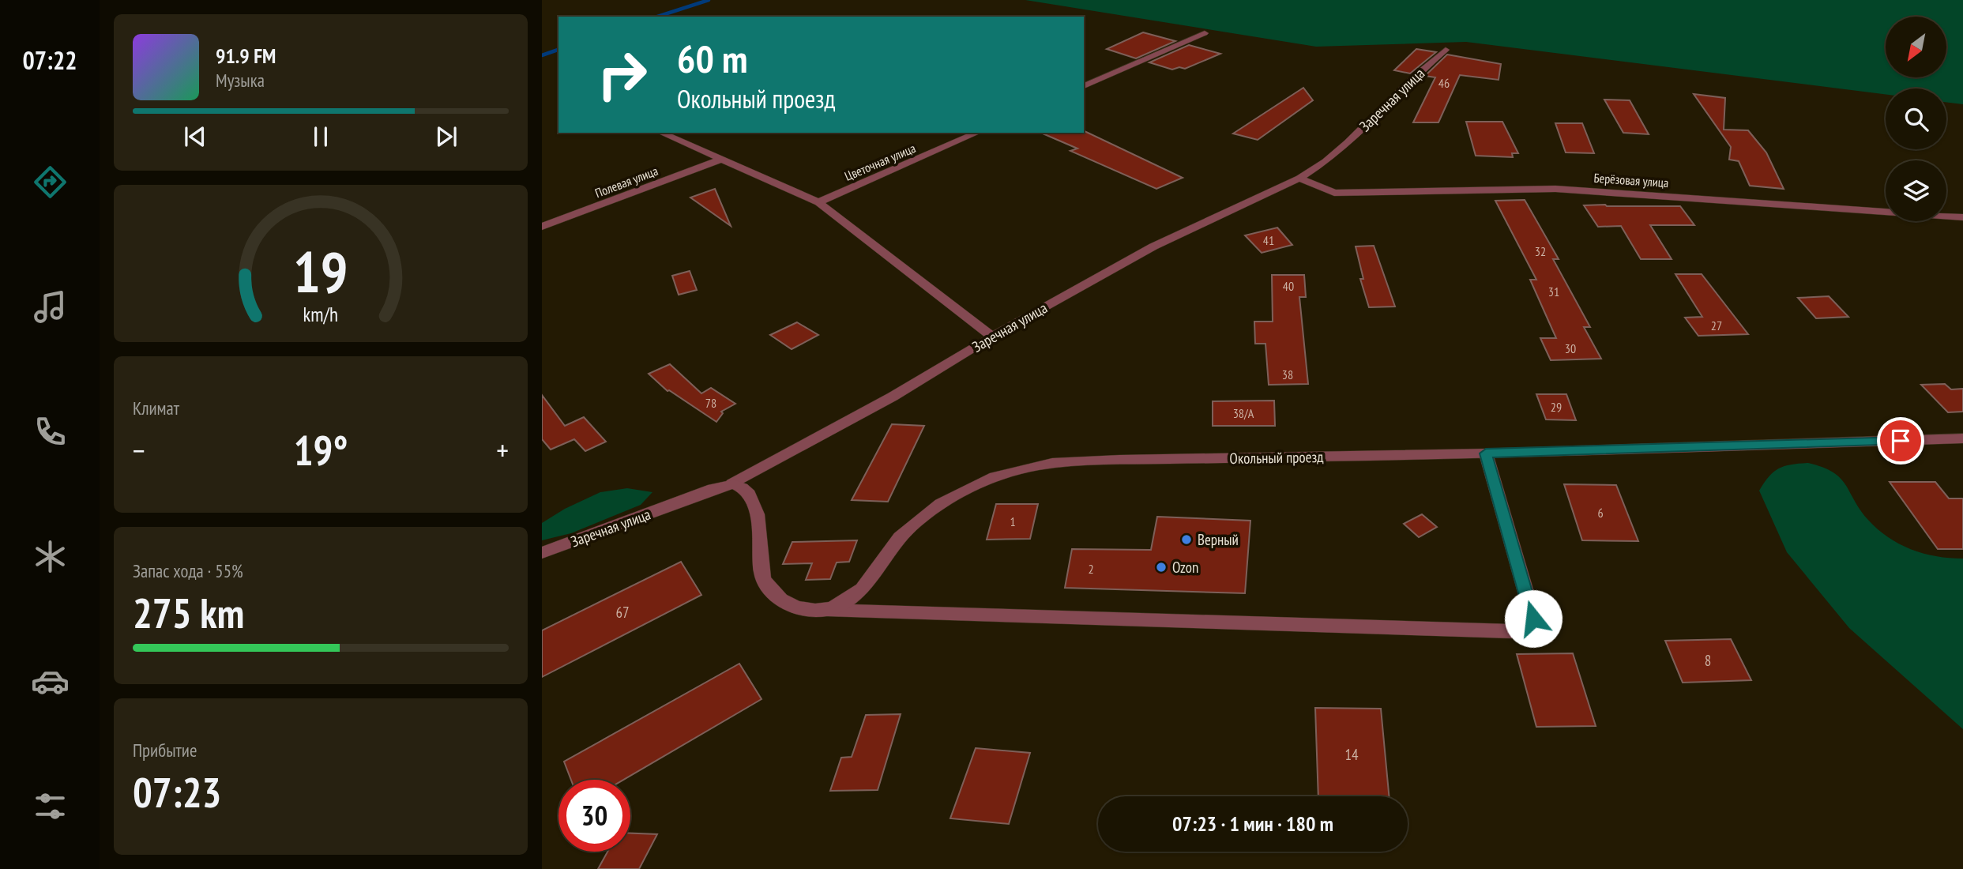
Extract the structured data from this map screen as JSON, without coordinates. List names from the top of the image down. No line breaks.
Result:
{"streets":{"street":["Заречная улица","Цветочная улица","Берёзовая улица","Полевая улица","Окольный проезд"]},"crossings":[["Заречная улица","Берёзовая улица"],["Заречная улица","Окольный проезд"]],"places":["Верный","Ozon"],"house_numbers":["46","41","32","40","31","27","30","38","78","29","38/А","6","1","2","67","8","14"],"north":"bottom left","page":{"tabs":"07:22","turn":["60 m","Окольный проезд"],"song":["91.9 FM","Музыка"],"tile":["Климат",["Запас хода · 55%","275 km"],["Прибытие","07:23"]],"heat":["−","19°","+"],"limit":"30","trip":"07:23 · 1 мин · 180 m","gauge":["19","km/h"]}}
